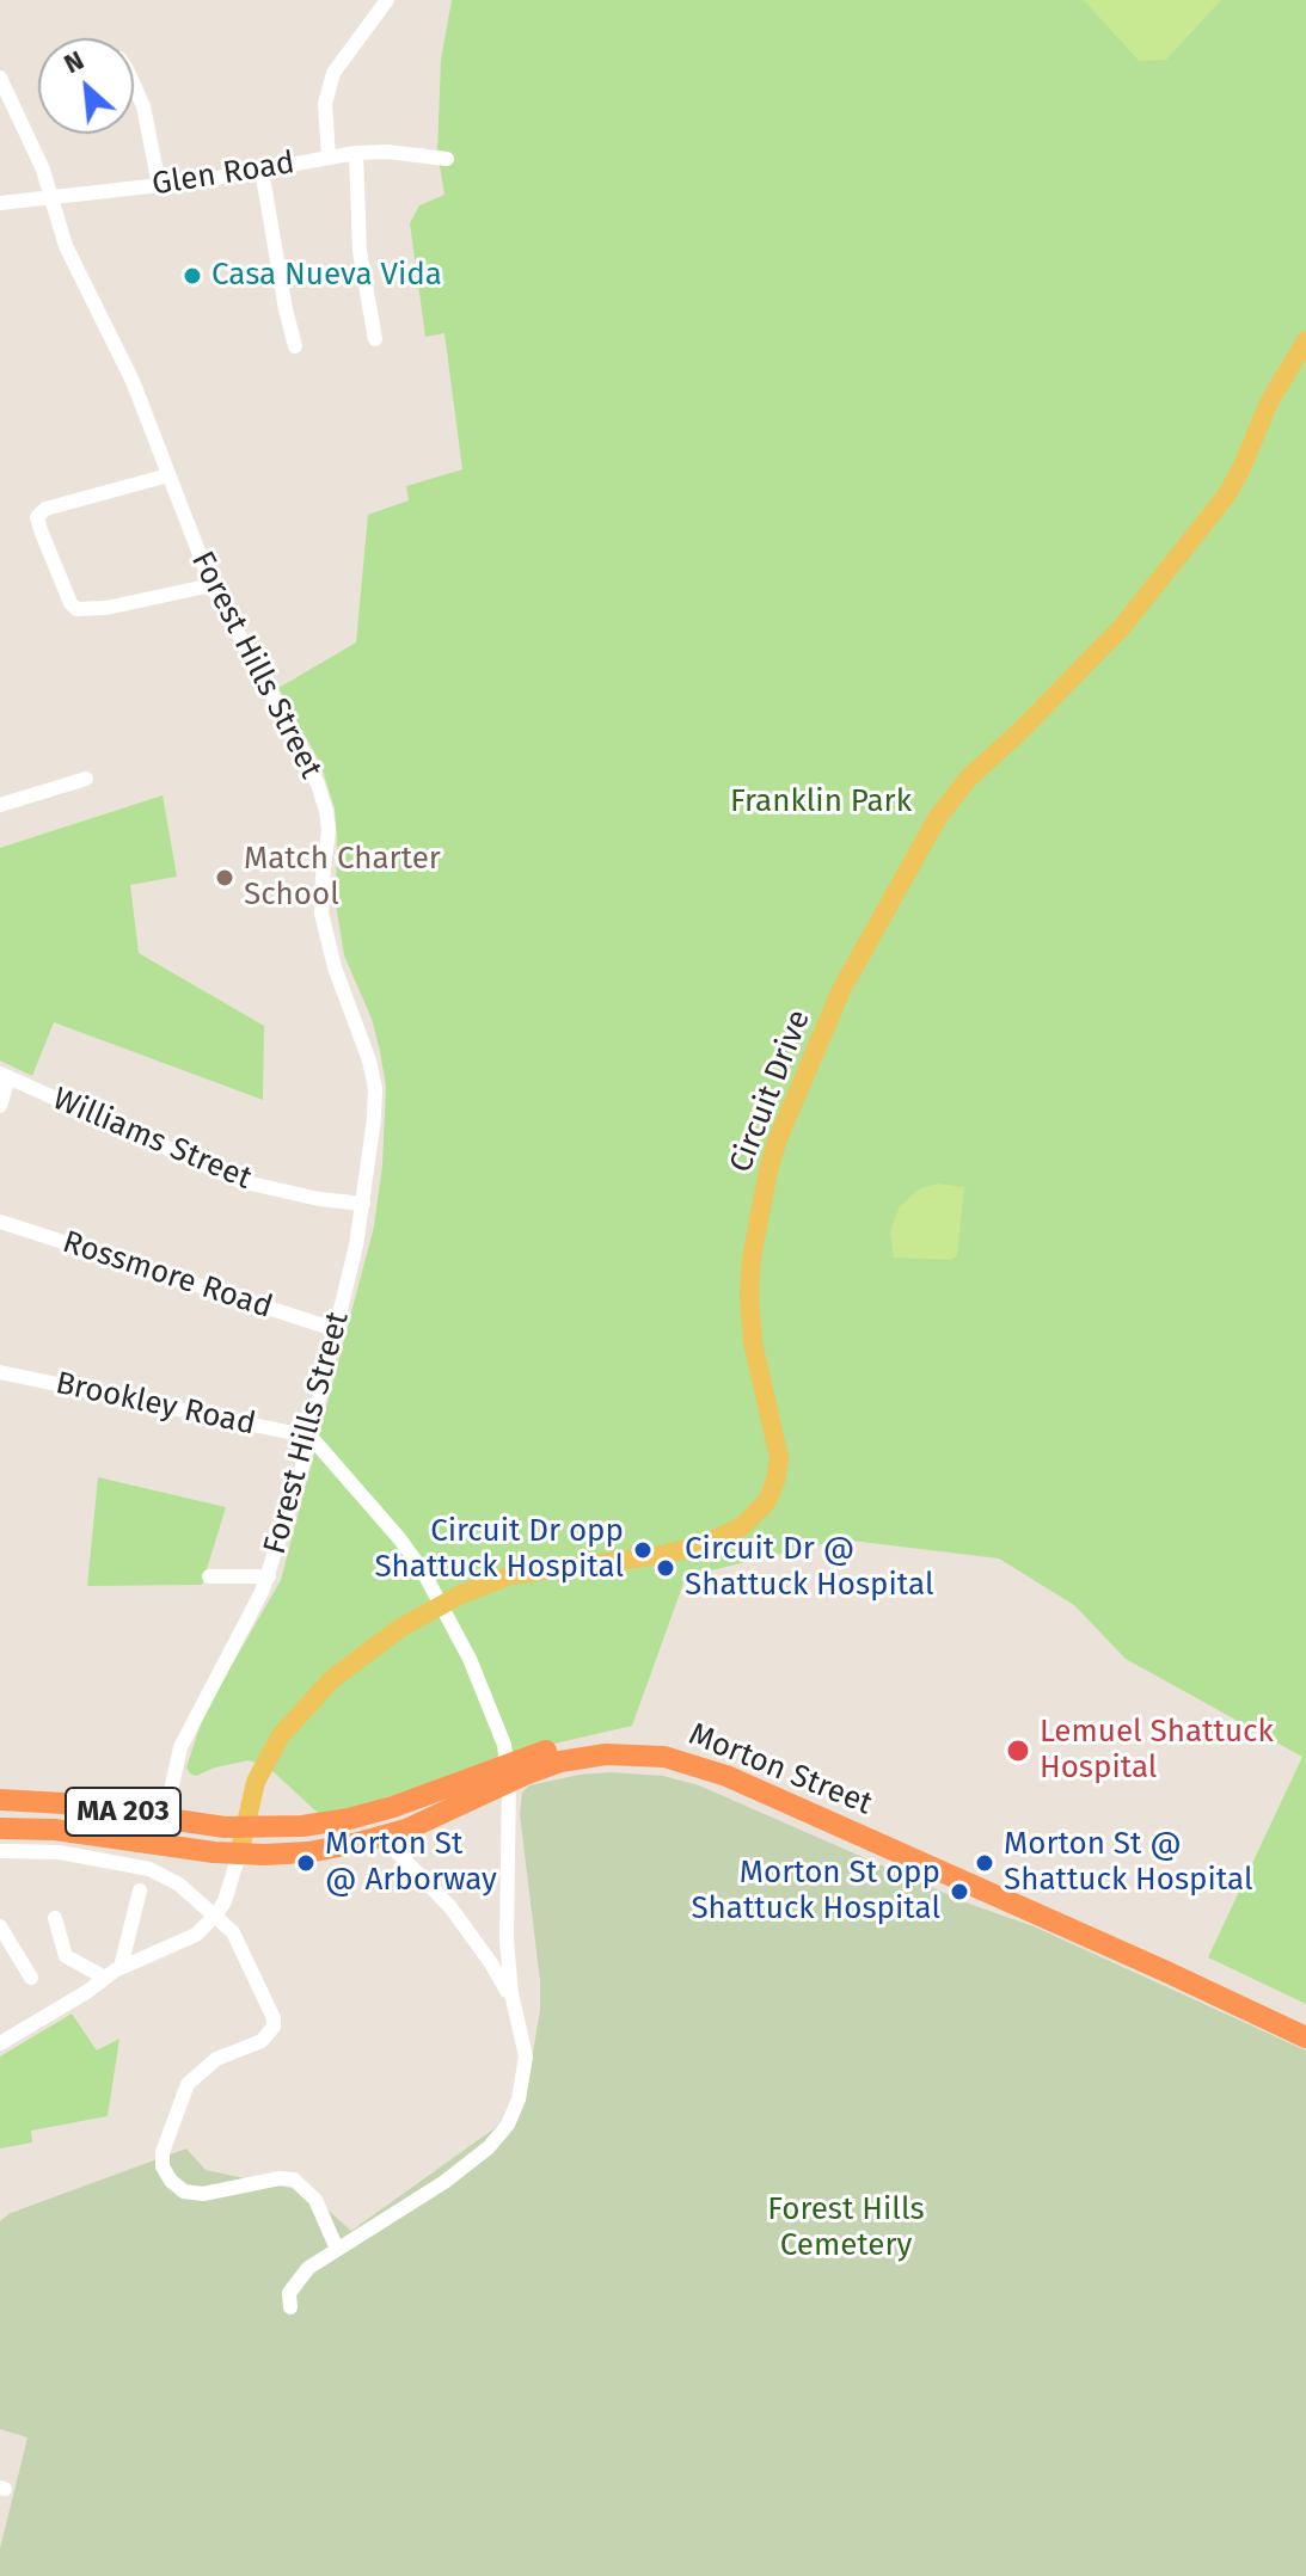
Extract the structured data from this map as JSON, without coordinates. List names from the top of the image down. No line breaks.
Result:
{"streets":{"highway":["Morton Street","MA 203"],"main road":["Circuit Drive"],"street":["Glen Road","Forest Hills Street","Williams Street","Rossmore Road","Brookley Road"]},"crossings":[["Glen Road","Forest Hills Street"],["Forest Hills Street","Williams Street"],["Forest Hills Street","Rossmore Road"],["Forest Hills Street","Brookley Road"],["Forest Hills Street","MA 203"],["Circuit Drive","Morton Street"],["Circuit Drive","MA 203"],["Morton Street","MA 203"]],"parks":["Franklin Park","Forest Hills Cemetery"],"places":["Casa Nueva Vida","Match Charter School","Circuit Dr opp Shattuck Hospital","Circuit Dr @ Shattuck Hospital","Lemuel Shattuck Hospital","Morton St @ Arborway","Morton St @ Shattuck Hospital","Morton St opp Shattuck Hospital"],"north":"top left"}
